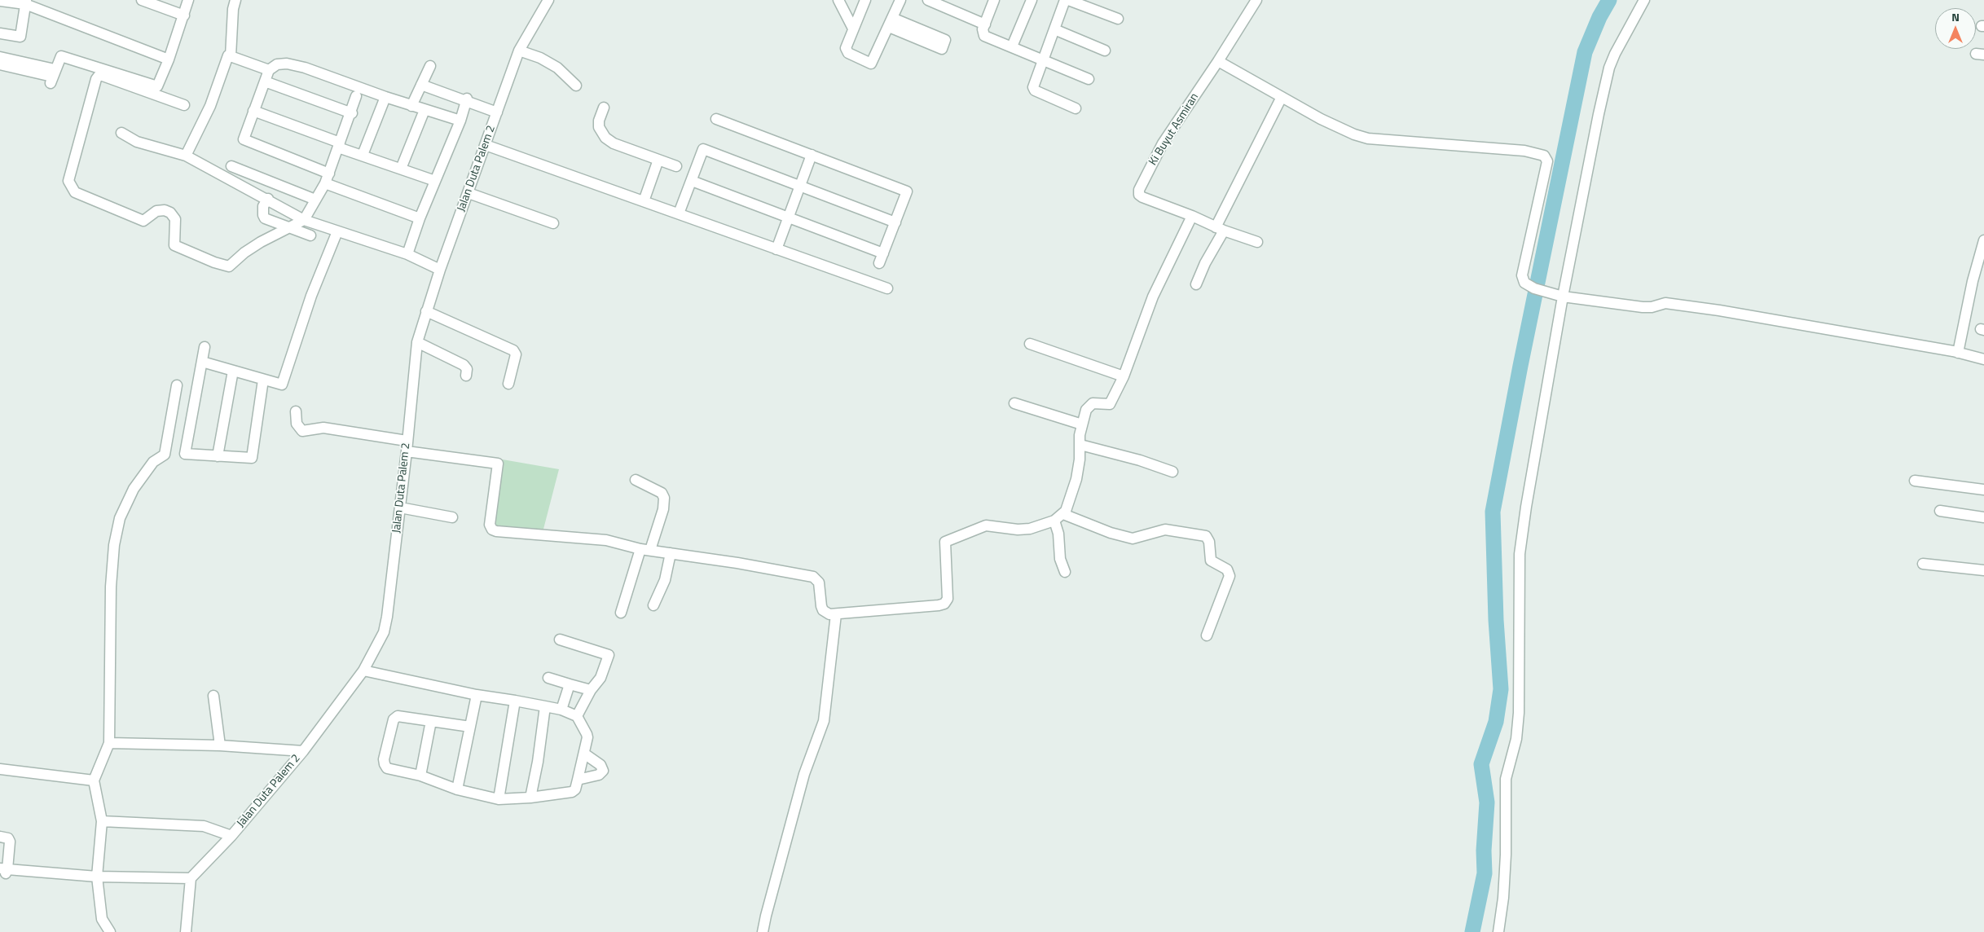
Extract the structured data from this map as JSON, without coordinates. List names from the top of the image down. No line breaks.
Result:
{"streets":{"street":["Ki Buyut Asmiran","Jalan Duta Palem 2"]},"north":"top"}
